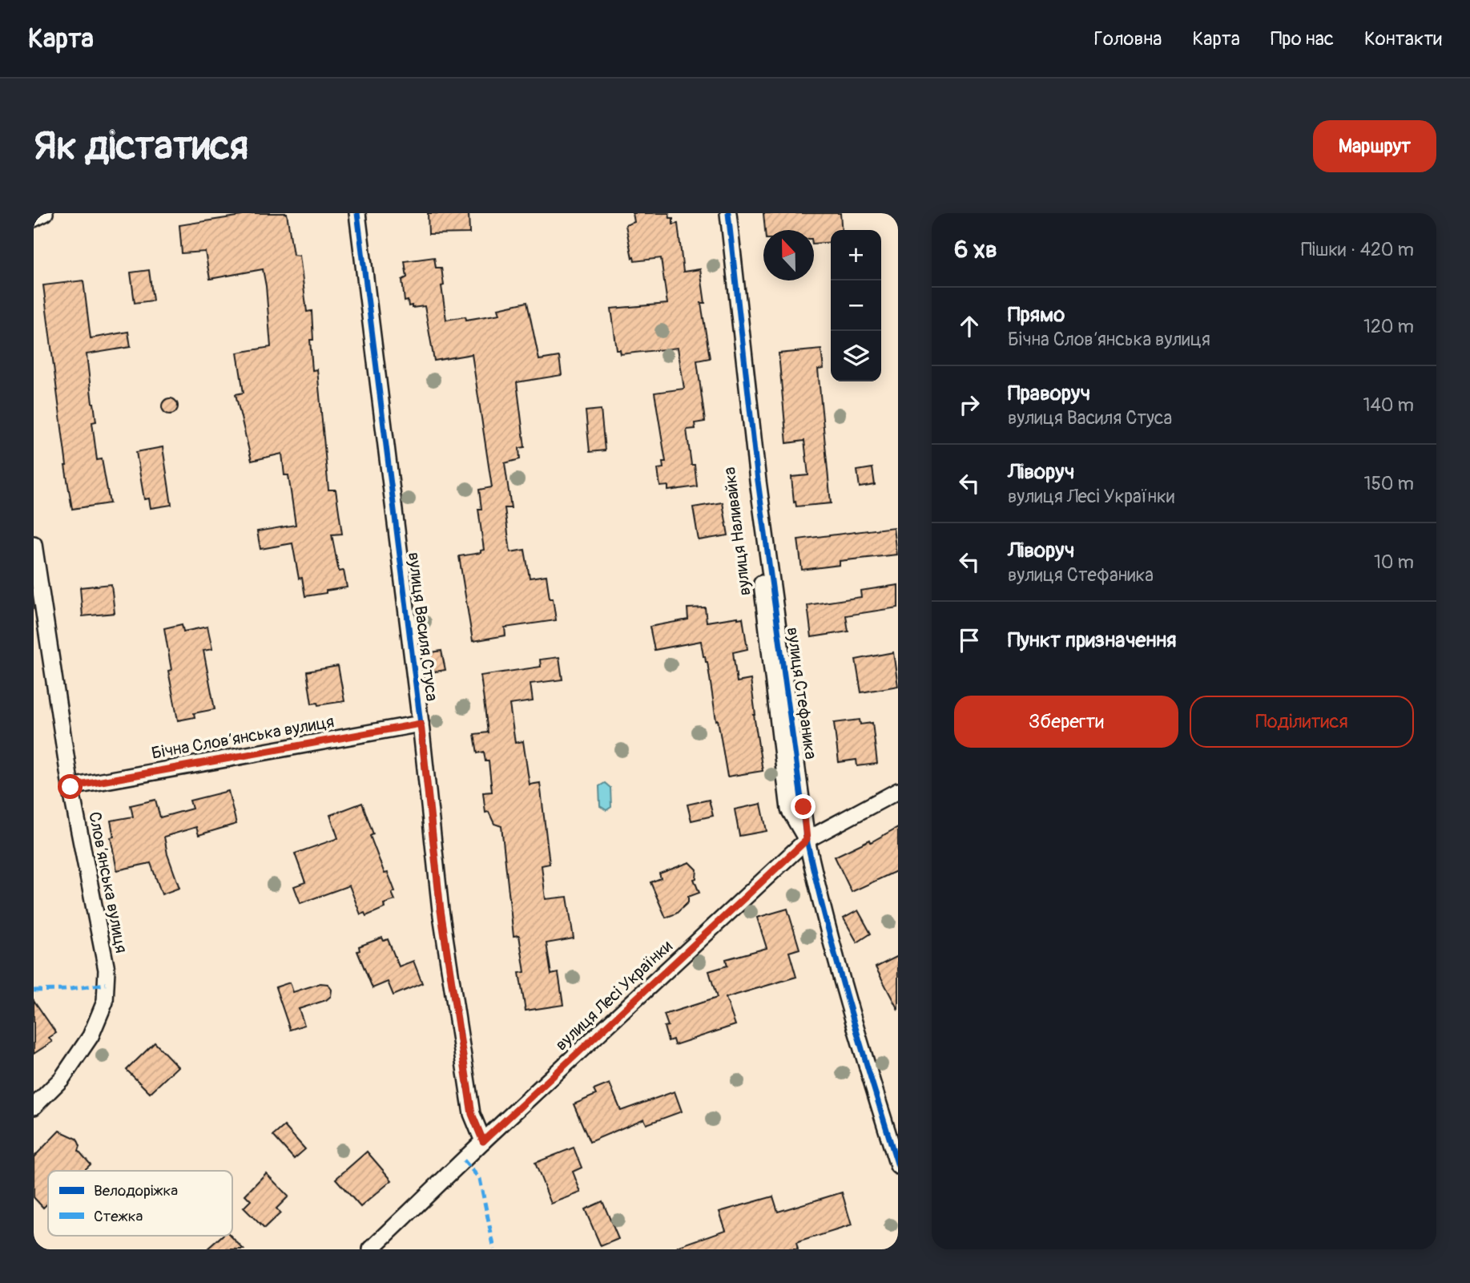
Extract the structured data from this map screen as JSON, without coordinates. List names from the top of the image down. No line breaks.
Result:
{"streets":{"street":["вулиця Наливайка","вулиця Василя Стуса","вулиця Стефаника","Бічна Словʼянська вулиця","Словʼянська вулиця","вулиця Лесі Українки"]},"crossings":[["вулиця Наливайка","вулиця Стефаника"],["вулиця Наливайка","вулиця Лесі Українки"],["вулиця Василя Стуса","Бічна Словʼянська вулиця"],["вулиця Василя Стуса","вулиця Лесі Українки"],["вулиця Стефаника","вулиця Лесі Українки"],["Бічна Словʼянська вулиця","Словʼянська вулиця"]],"legend":["Велодоріжка","Стежка"],"north":"top","page":{"header":"Карта","nav":["Головна","Карта","Про нас","Контакти"],"buttons":["Маршрут",["Зберегти","Поділитися"]],"title":"Як дістатися","heading":["6 хв","Пішки · 420 m"],"map_buttons":["+","−"],"list":[["Прямо","Бічна Словʼянська вулиця","120 m"],["Праворуч","вулиця Василя Стуса","140 m"],["Ліворуч","вулиця Лесі Українки","150 m"],["Ліворуч","вулиця Стефаника","10 m"],"Пункт призначення"]}}
